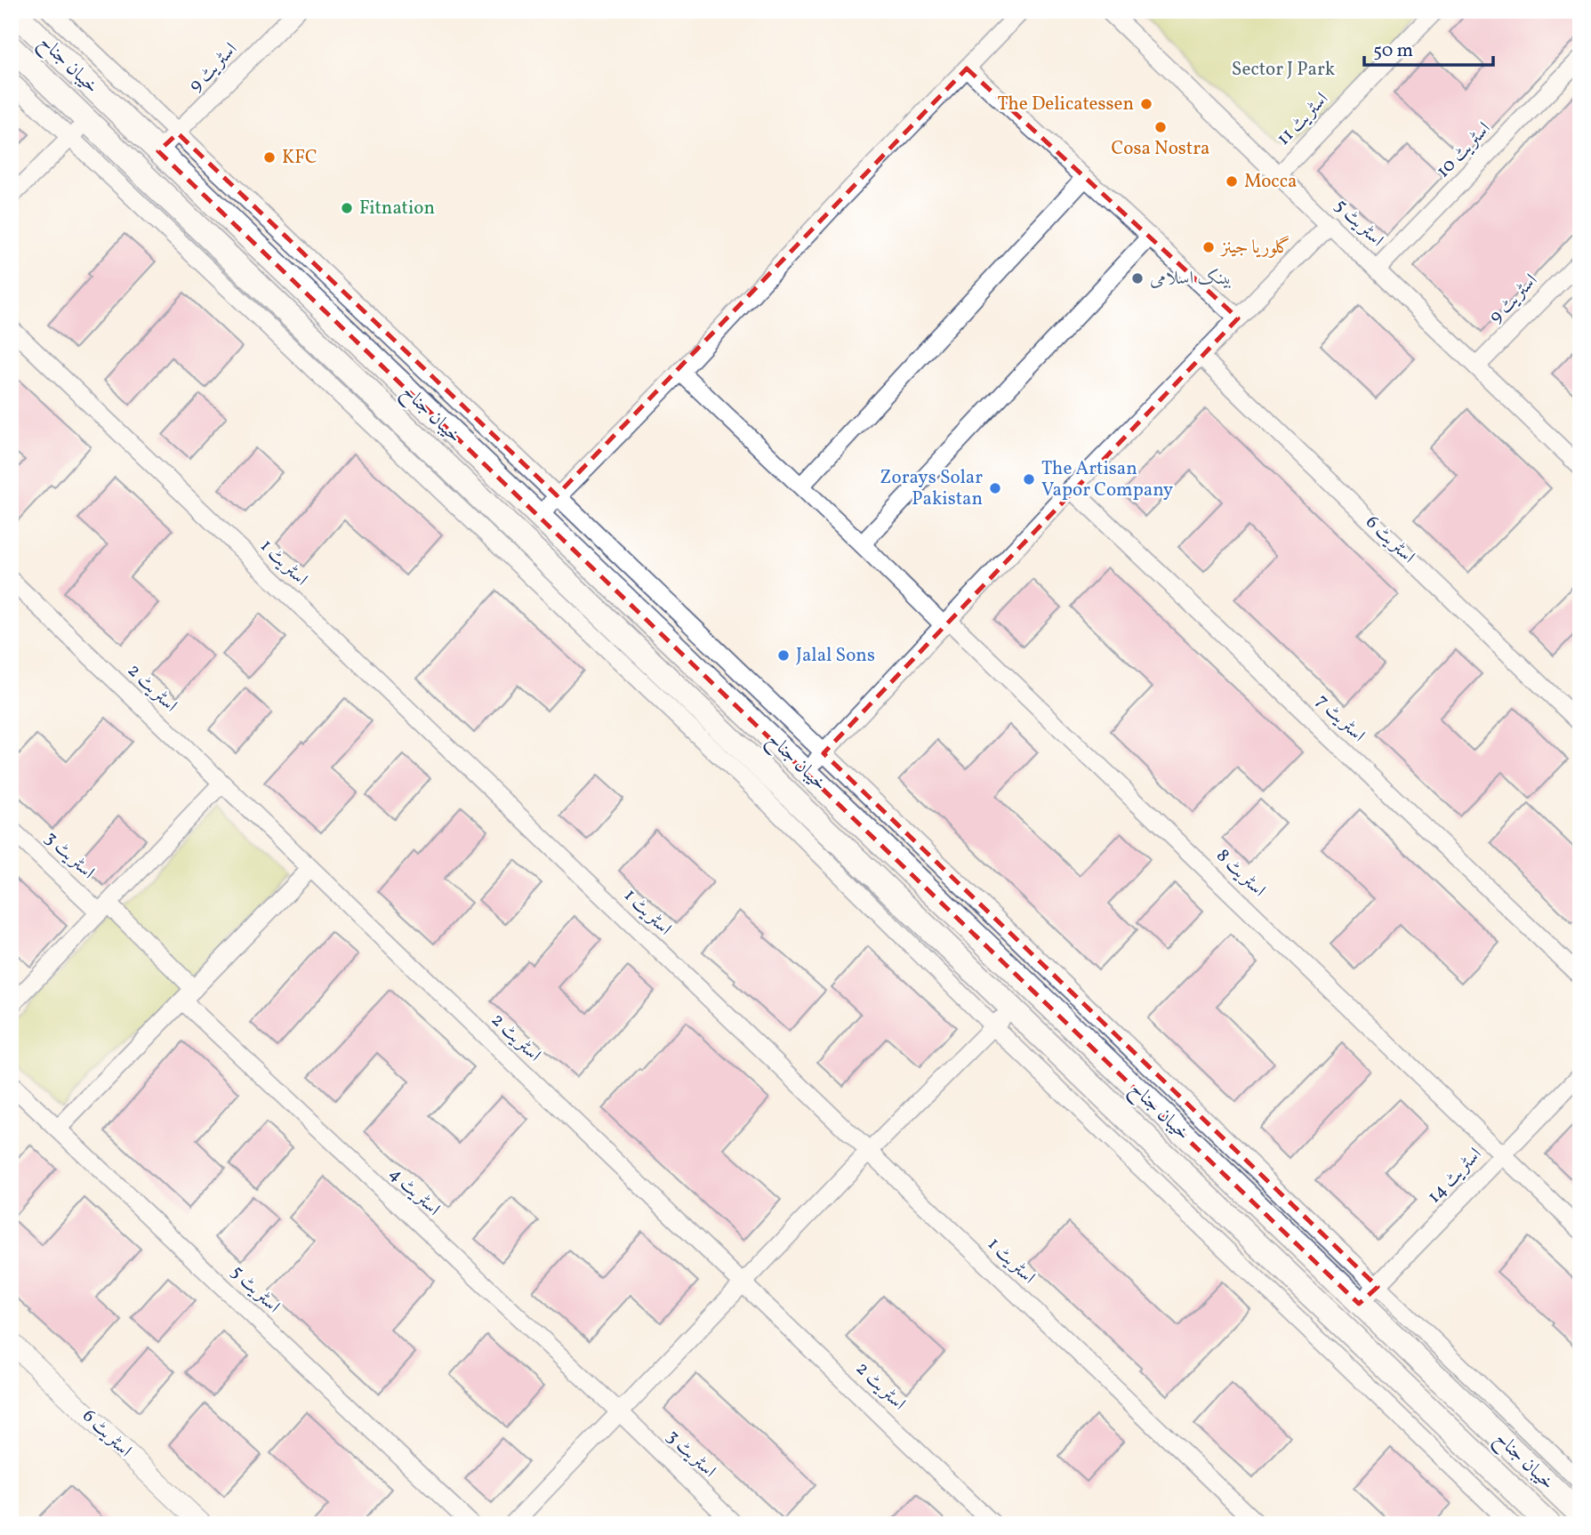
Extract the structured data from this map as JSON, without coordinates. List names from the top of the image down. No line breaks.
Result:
{"streets":{"main road":["خیبان جناح"],"street":["اسٹریٹ 9","اسٹریٹ 11","اسٹریٹ 10","اسٹریٹ 5","اسٹریٹ 6","اسٹریٹ 1","اسٹریٹ 2","اسٹریٹ 7","اسٹریٹ 3","اسٹریٹ 8","اسٹریٹ 14","اسٹریٹ 4"]},"crossings":[["خیبان جناح","اسٹریٹ 9"],["خیبان جناح","اسٹریٹ 14"],["اسٹریٹ 9","اسٹریٹ 5"],["اسٹریٹ 11","اسٹریٹ 5"],["اسٹریٹ 10","اسٹریٹ 5"],["اسٹریٹ 3","اسٹریٹ 4"],["اسٹریٹ 8","اسٹریٹ 14"]],"parks":["Sector J Park"],"places":["The Delicatessen","Cosa Nostra","KFC","Mocca","Fitnation","گلوریا جینز","بینک اسلامی","The Artisan Vapor Company","Zorays Solar Pakistan","Jalal Sons"],"scale_bar":"50 m"}
